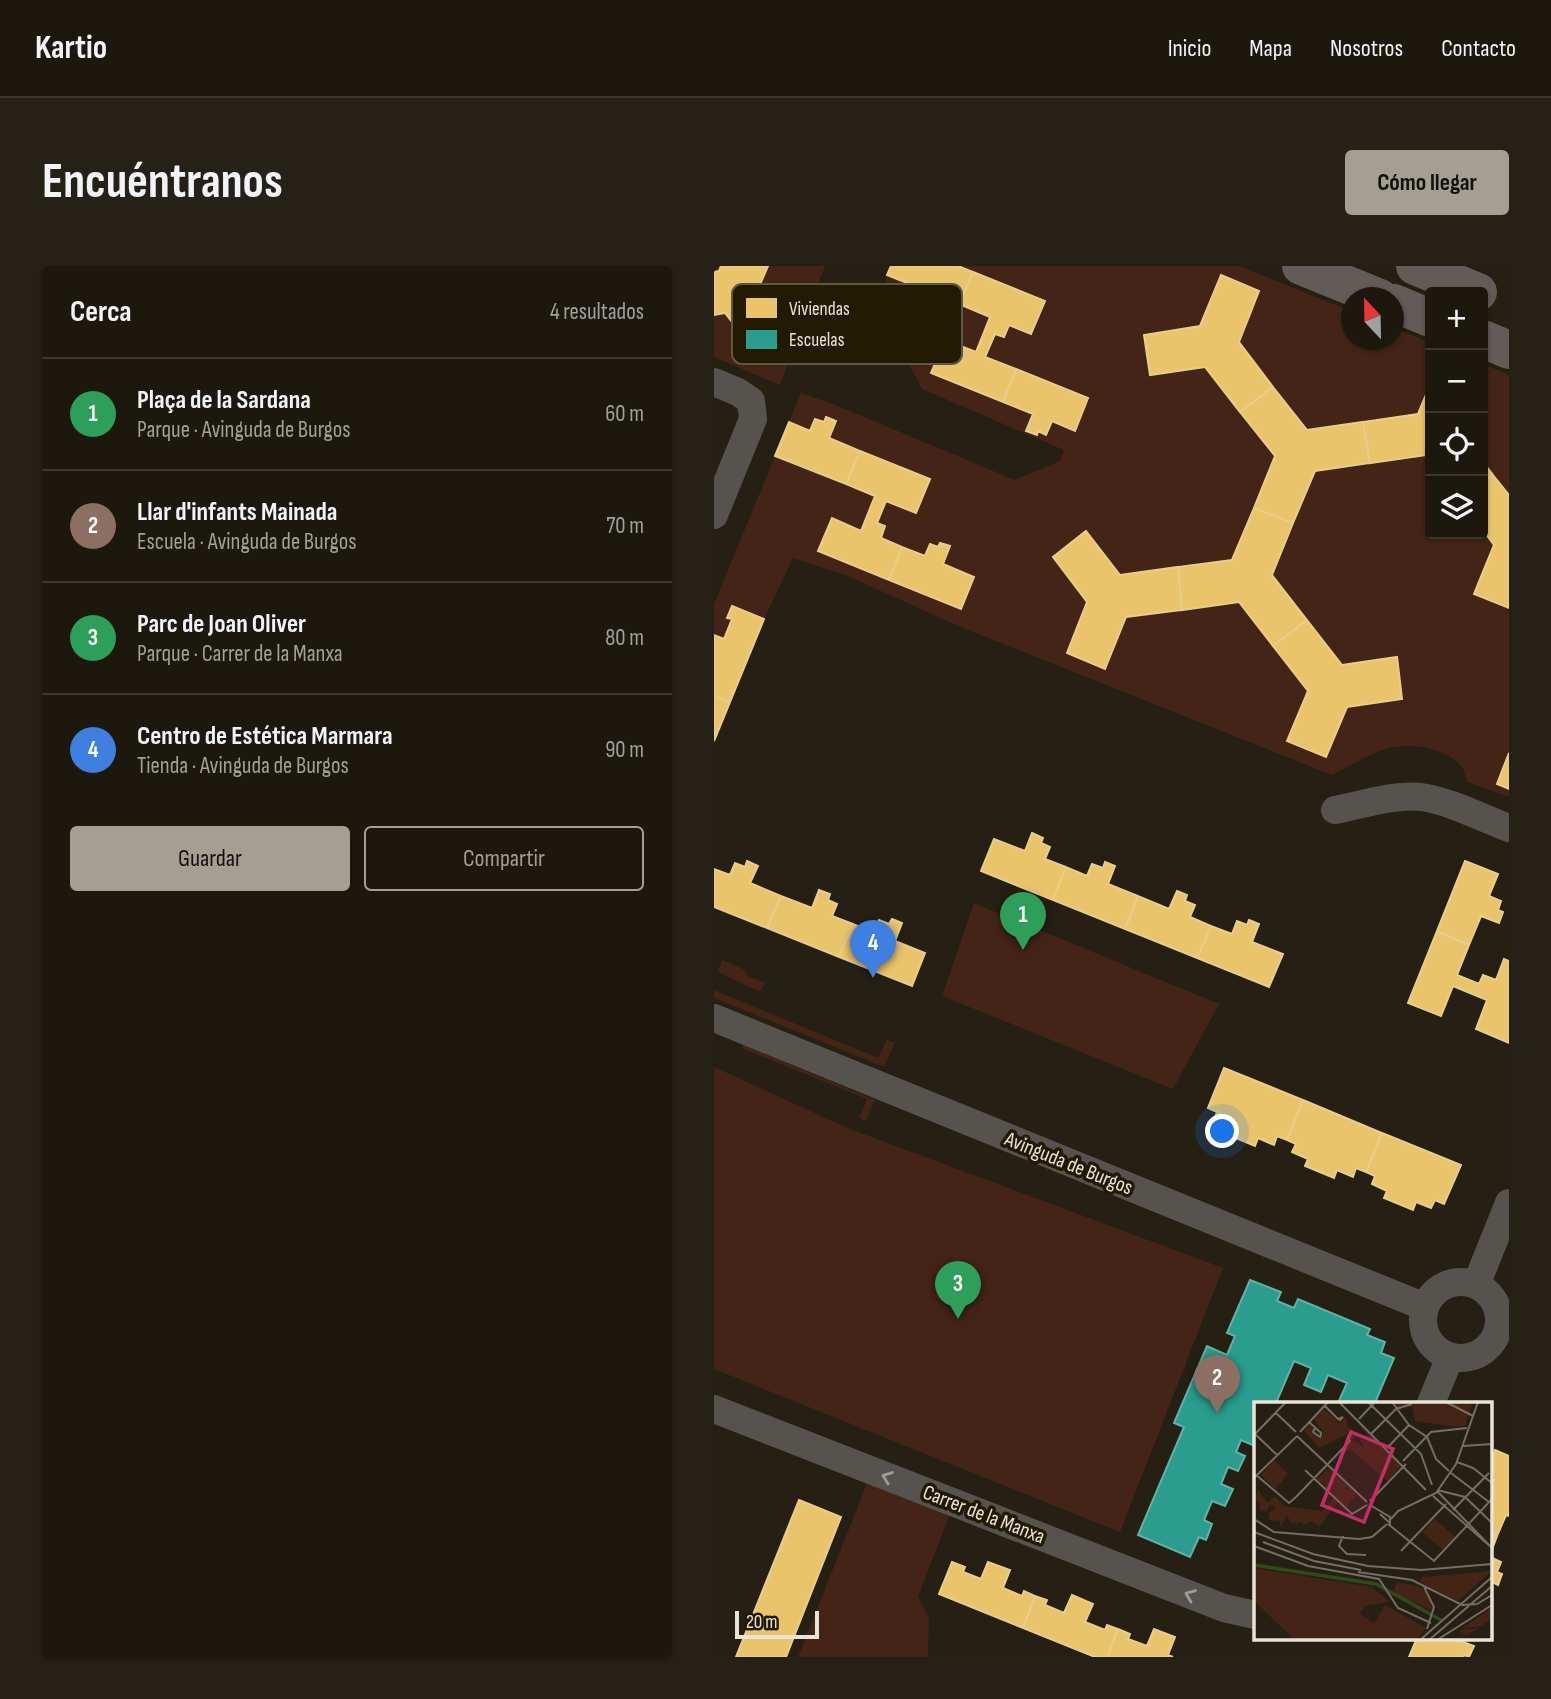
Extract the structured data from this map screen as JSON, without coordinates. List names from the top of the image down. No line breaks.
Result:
{"streets":{"street":["Avinguda de Burgos","Carrer de la Manxa"]},"one_way":["Carrer de la Manxa"],"legend":["Viviendas","Escuelas"],"scale_bar":"20 m","north":"top","page":{"header":"Kartio","nav":["Inicio","Mapa","Nosotros","Contacto"],"buttons":["Cómo llegar",["Guardar","Compartir"]],"title":"Encuéntranos","heading":["Cerca","4 resultados"],"map_buttons":["+","−"],"list":[{"mark":"1","name":"Plaça de la Sardana","note":"Parque · Avinguda de Burgos","value":"60 m"},{"mark":"2","name":"Llar d'infants Mainada","note":"Escuela · Avinguda de Burgos","value":"70 m"},{"mark":"3","name":"Parc de Joan Oliver","note":"Parque · Carrer de la Manxa","value":"80 m"},{"mark":"4","name":"Centro de Estética Marmara","note":"Tienda · Avinguda de Burgos","value":"90 m"}],"pins":["1","4","3","2"],"scale":"20 m"}}
